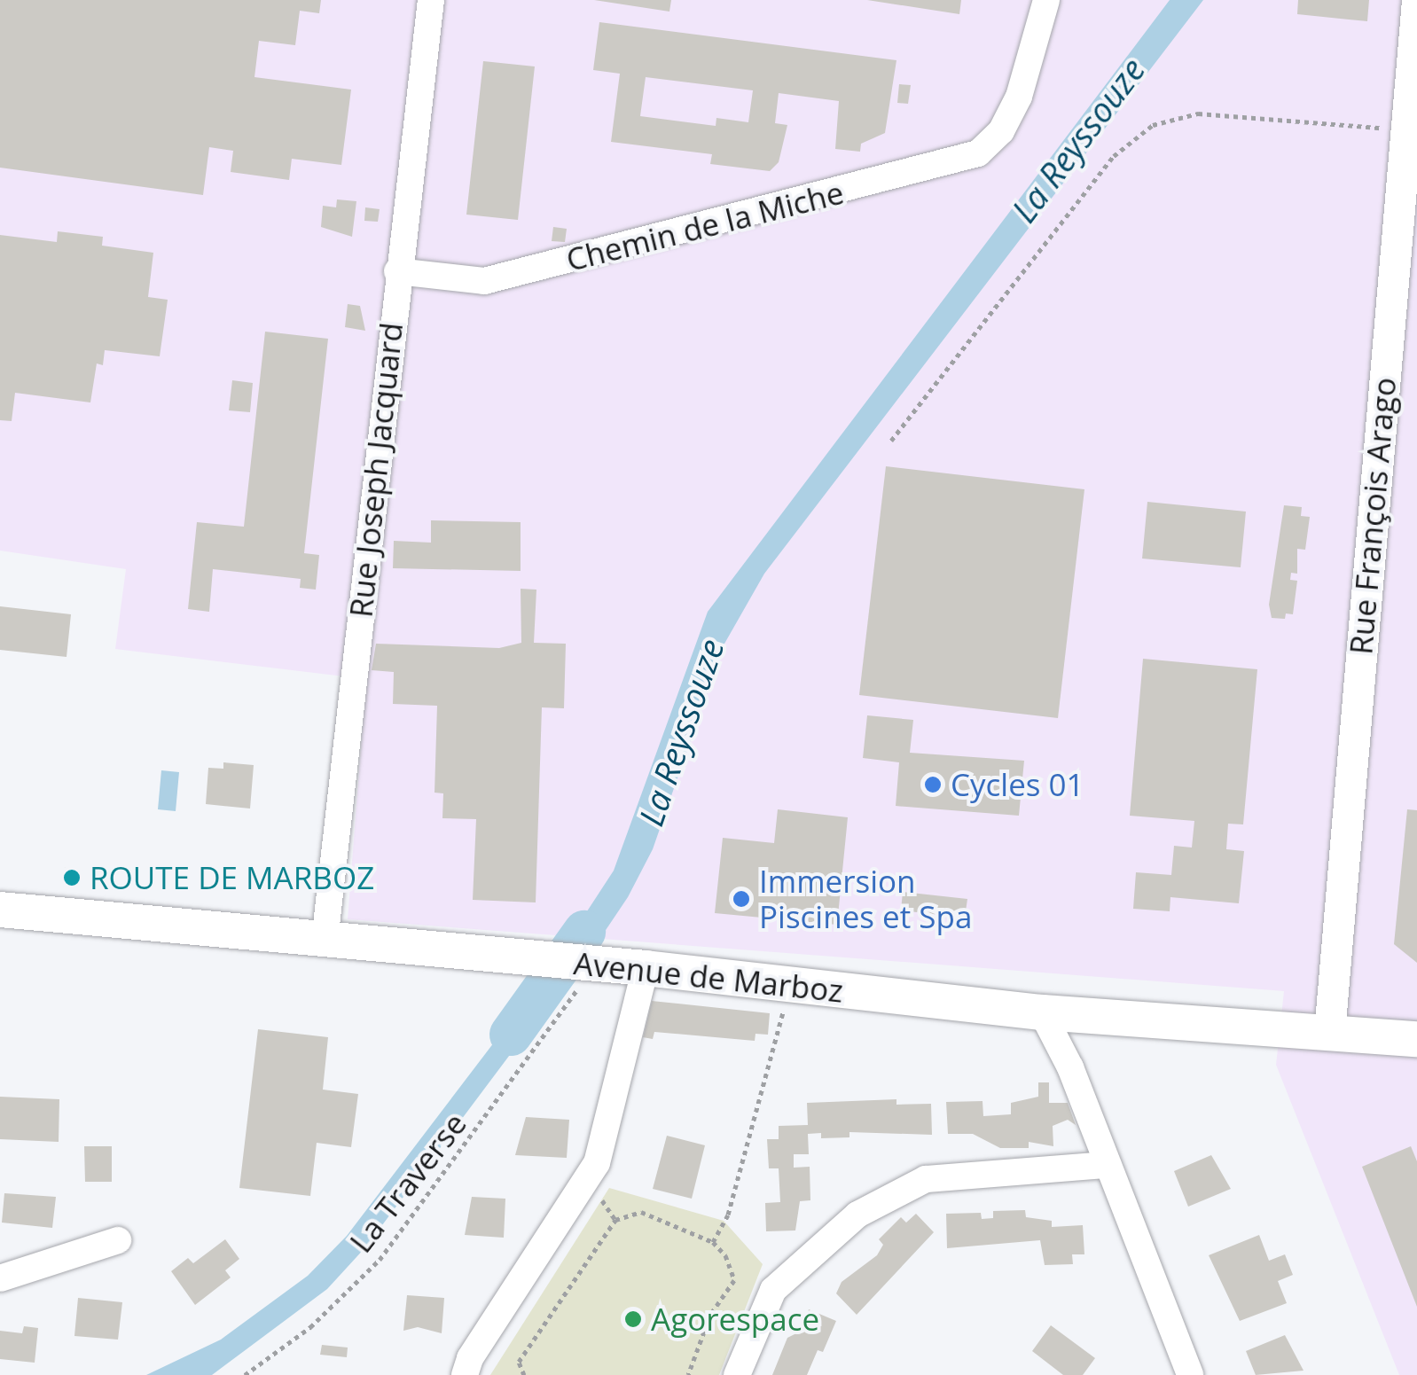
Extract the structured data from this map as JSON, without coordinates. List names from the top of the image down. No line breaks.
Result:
{"streets":{"main road":["Avenue de Marboz"],"street":["Chemin de la Miche","Rue Joseph Jacquard","Rue François Arago"],"path":["La Traverse"]},"crossings":[["Chemin de la Miche","Rue Joseph Jacquard"],["Rue Joseph Jacquard","Avenue de Marboz"],["Rue François Arago","Avenue de Marboz"]],"water":["La Reyssouze"],"places":["Cycles 01","ROUTE DE MARBOZ","Immersion Piscines et Spa","Agorespace"]}
